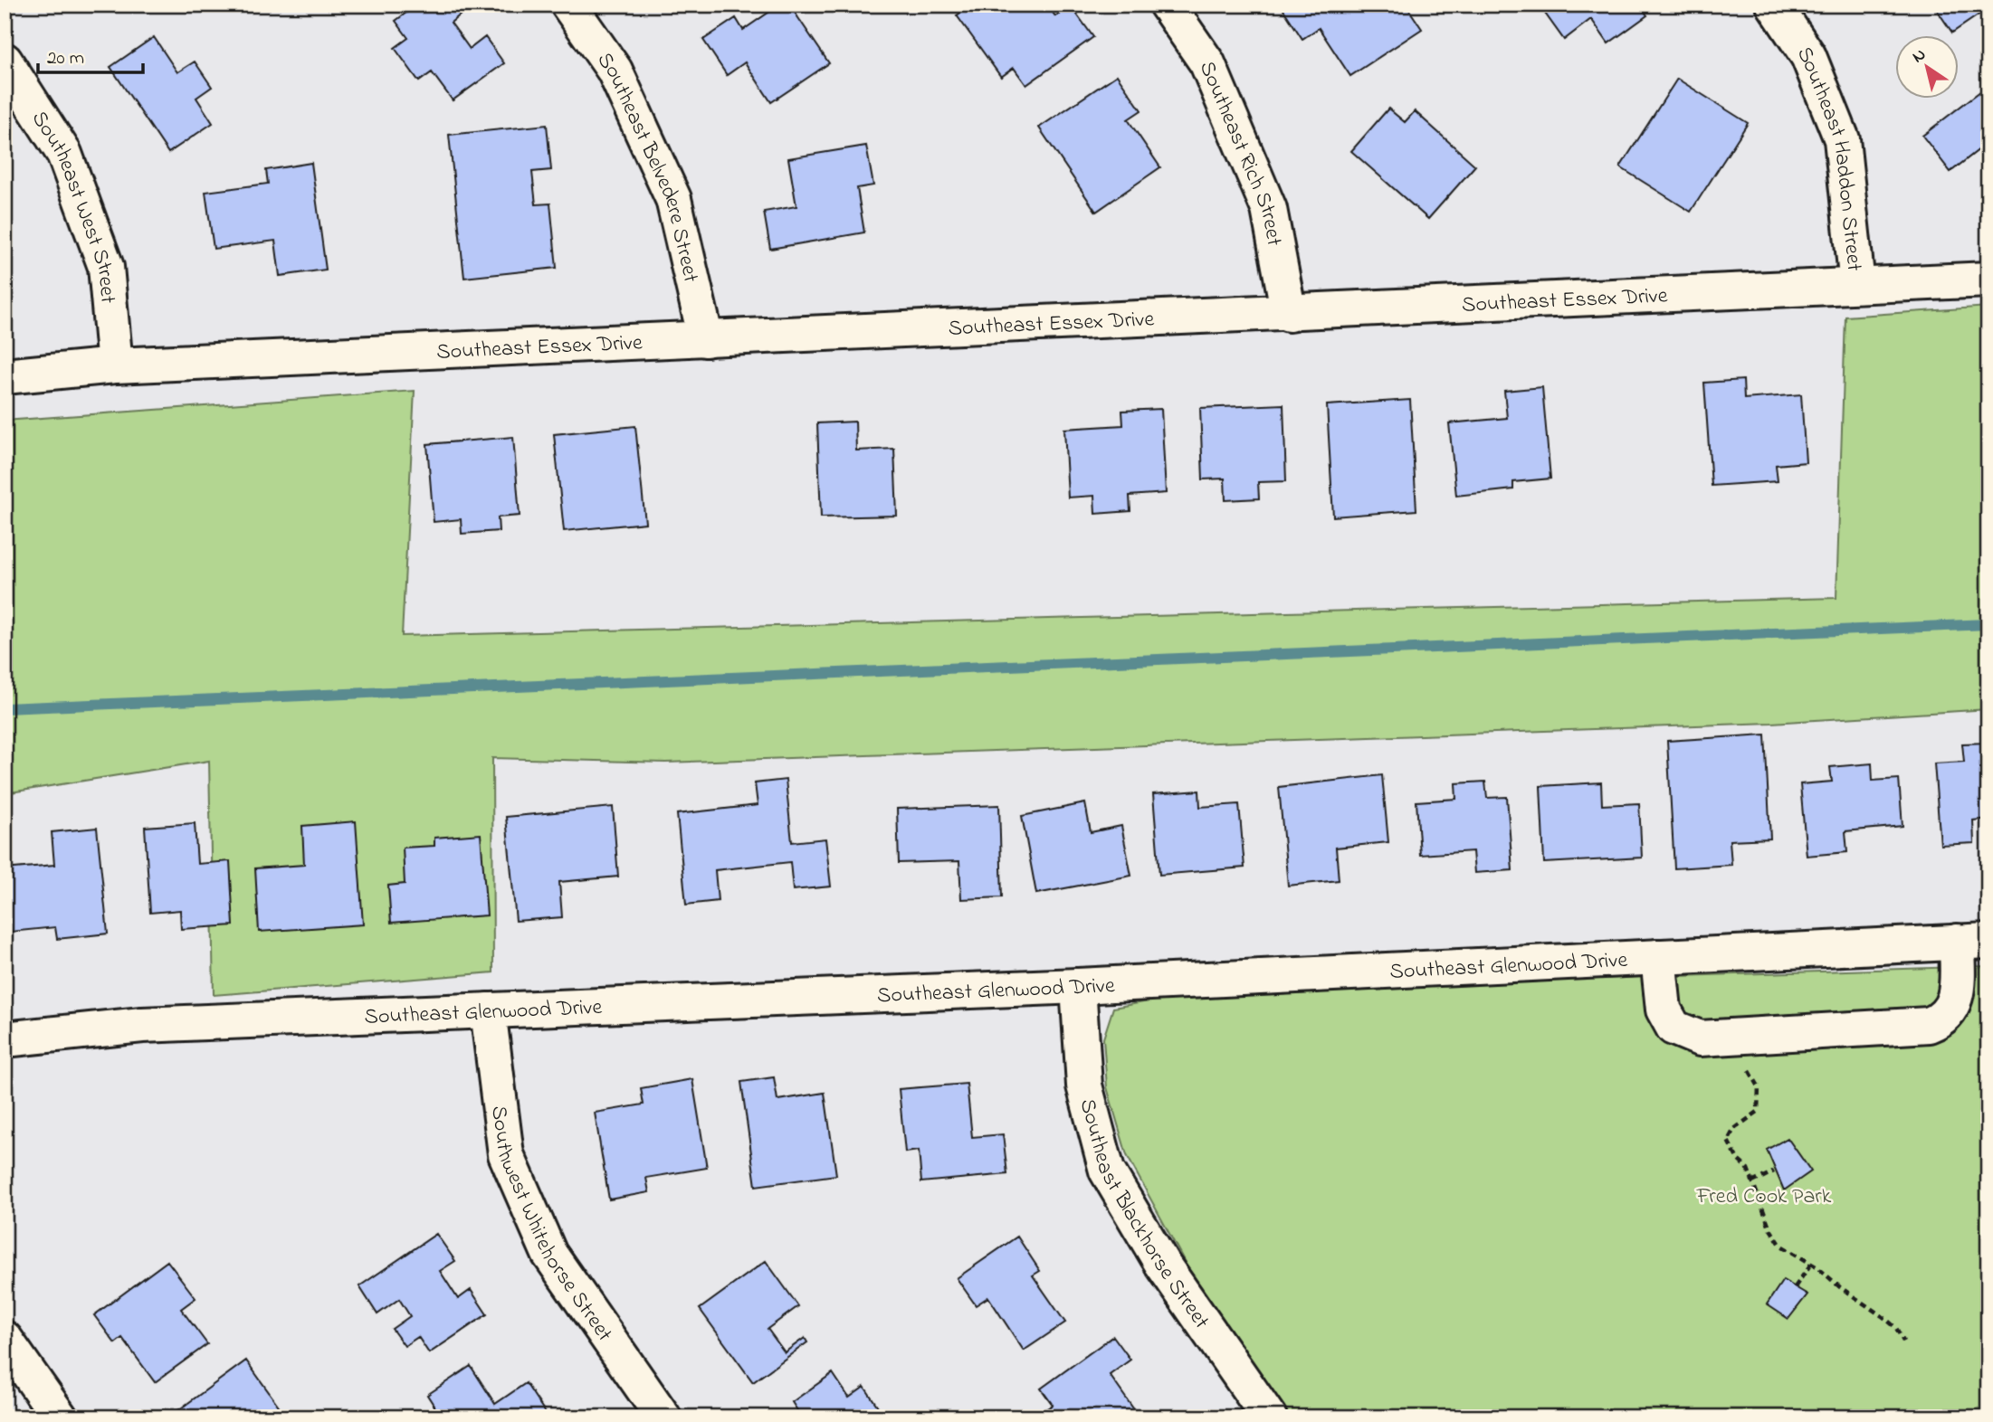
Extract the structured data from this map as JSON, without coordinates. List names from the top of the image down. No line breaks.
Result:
{"streets":{"street":["Southeast Rich Street","Southeast Haddon Street","Southeast Belvedere Street","Southeast West Street","Southeast Essex Drive","Southeast Glenwood Drive","Southeast Blackhorse Street","Southwest Whitehorse Street"]},"crossings":[["Southeast Rich Street","Southeast Essex Drive"],["Southeast Haddon Street","Southeast Essex Drive"],["Southeast Belvedere Street","Southeast Essex Drive"],["Southeast West Street","Southeast Essex Drive"],["Southeast Glenwood Drive","Southeast Blackhorse Street"],["Southeast Glenwood Drive","Southwest Whitehorse Street"]],"parks":["Fred Cook Park"],"scale_bar":"20 m","north":"top left"}
